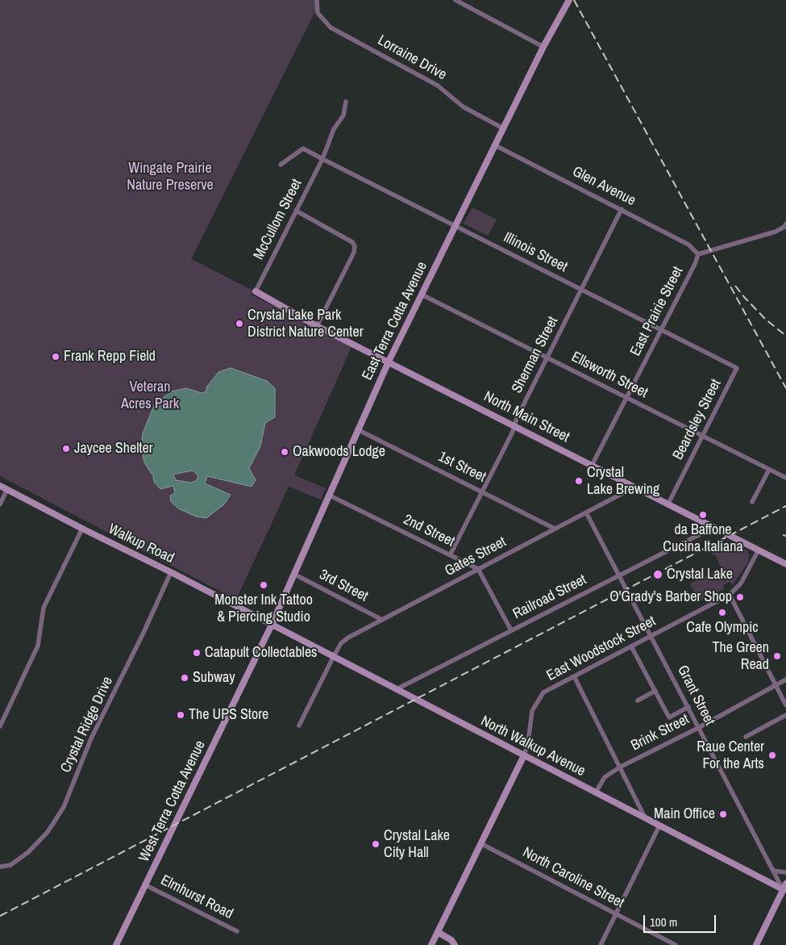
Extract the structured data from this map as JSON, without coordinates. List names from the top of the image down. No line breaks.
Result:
{"streets":{"street":["Lorraine Drive","Glen Avenue","McCullom Street","Illinois Street","East Prairie Street","East Terra Cotta Avenue","Sherman Street","Ellsworth Street","North Main Street","Beardsley Street","1st Street","2nd Street","Walkup Road","Gates Street","3rd Street","Railroad Street","East Woodstock Street","Grant Street","Crystal Ridge Drive","Brink Street","North Walkup Avenue","West Terra Cotta Avenue","North Caroline Street","Elmhurst Road"]},"crossings":[["Lorraine Drive","East Terra Cotta Avenue"],["Glen Avenue","East Prairie Street"],["Glen Avenue","East Terra Cotta Avenue"],["Glen Avenue","Sherman Street"],["McCullom Street","Illinois Street"],["McCullom Street","North Main Street"],["Illinois Street","East Prairie Street"],["Illinois Street","East Terra Cotta Avenue"],["Illinois Street","Sherman Street"],["Illinois Street","Beardsley Street"],["East Prairie Street","Ellsworth Street"],["East Prairie Street","North Main Street"],["East Terra Cotta Avenue","Ellsworth Street"],["East Terra Cotta Avenue","North Main Street"],["East Terra Cotta Avenue","1st Street"],["East Terra Cotta Avenue","2nd Street"],["East Terra Cotta Avenue","Walkup Road"],["East Terra Cotta Avenue","3rd Street"],["East Terra Cotta Avenue","North Walkup Avenue"],["East Terra Cotta Avenue","West Terra Cotta Avenue"],["Sherman Street","Ellsworth Street"],["Sherman Street","North Main Street"],["Sherman Street","1st Street"],["Sherman Street","2nd Street"],["Ellsworth Street","Beardsley Street"],["North Main Street","Beardsley Street"],["North Main Street","Gates Street"],["North Main Street","Railroad Street"],["1st Street","Gates Street"],["2nd Street","Gates Street"],["Walkup Road","Crystal Ridge Drive"],["Walkup Road","North Walkup Avenue"],["Walkup Road","West Terra Cotta Avenue"],["Gates Street","3rd Street"],["Gates Street","Grant Street"],["Gates Street","North Walkup Avenue"],["Railroad Street","Grant Street"],["Railroad Street","North Walkup Avenue"],["East Woodstock Street","Grant Street"],["East Woodstock Street","North Walkup Avenue"],["Grant Street","Brink Street"],["Grant Street","North Walkup Avenue"],["Brink Street","North Walkup Avenue"],["North Walkup Avenue","West Terra Cotta Avenue"],["West Terra Cotta Avenue","Elmhurst Road"]],"parks":["Wingate Prairie Nature Preserve","Veteran Acres Park"],"places":["Crystal Lake Park District Nature Center","Frank Repp Field","Jaycee Shelter","Oakwoods Lodge","Crystal Lake Brewing","da Baffone Cucina Italiana","Crystal Lake","Monster Ink Tattoo & Piercing Studio","O'Grady's Barber Shop","Cafe Olympic","Catapult Collectables","The Green Read","Subway","The UPS Store","Raue Center For the Arts","Main Office","Crystal Lake City Hall"],"scale_bar":"100 m"}
